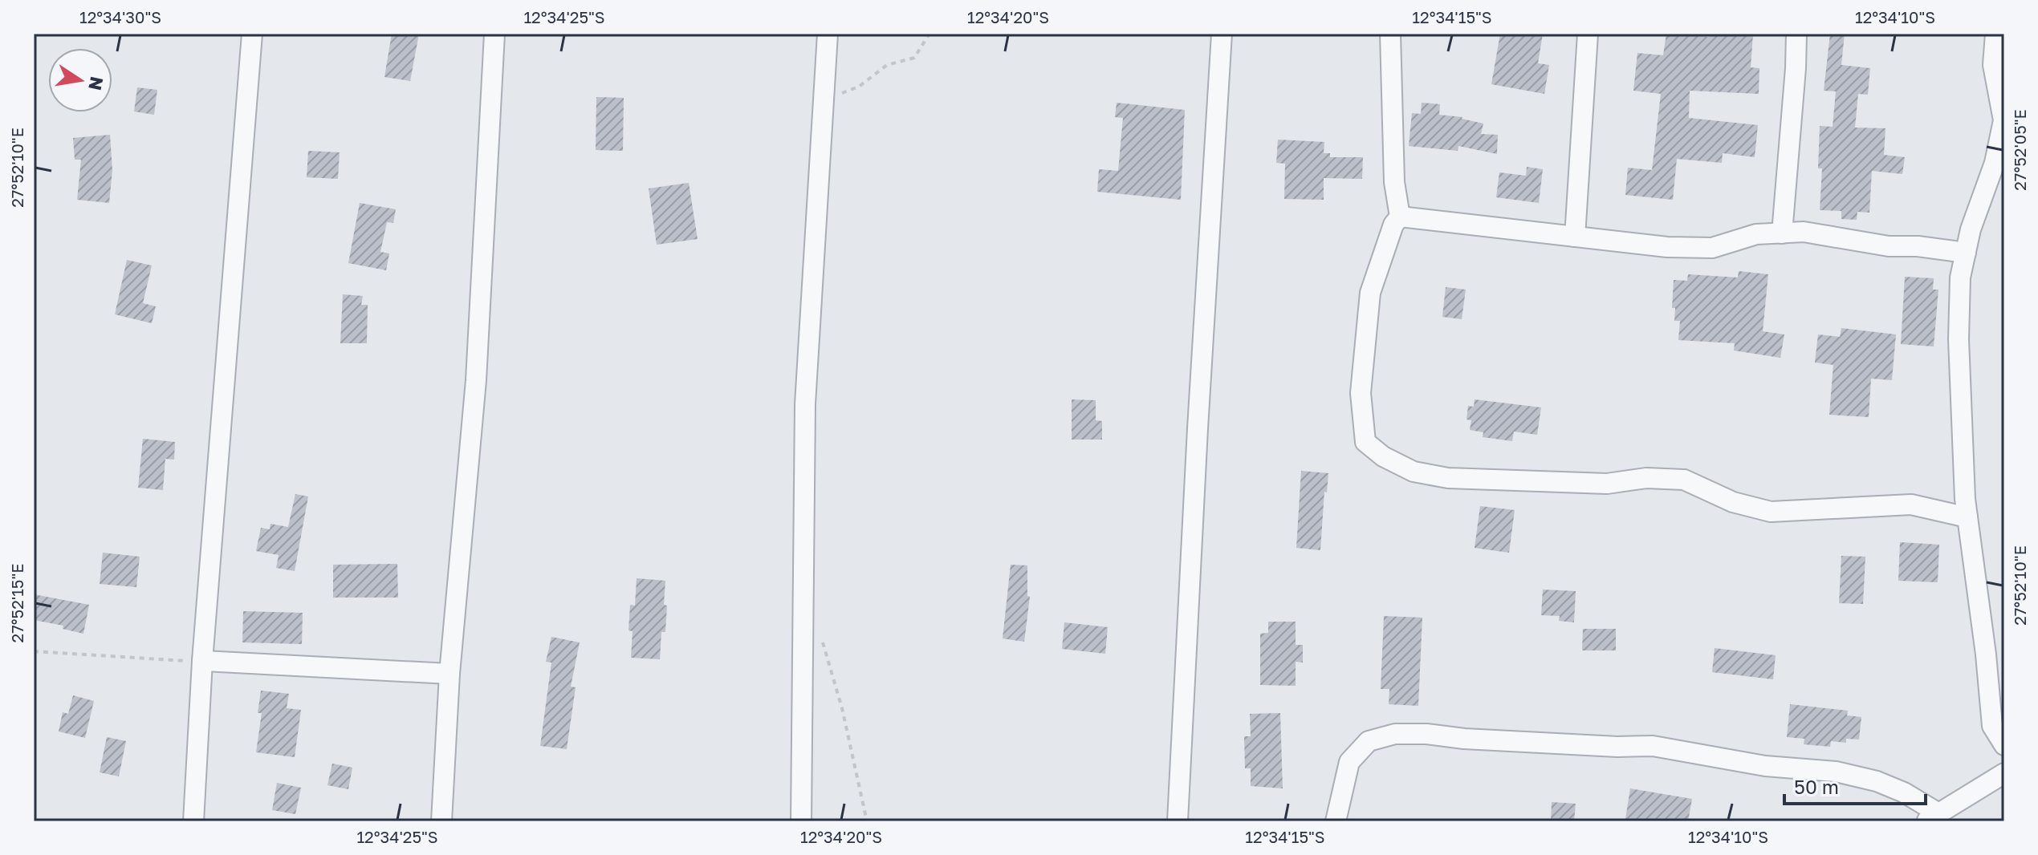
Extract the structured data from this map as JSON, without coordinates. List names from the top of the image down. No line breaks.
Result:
{"scale_bar":"50 m","north":"right","coordinates":["12°34'30\"S","12°34'25\"S","12°34'20\"S","12°34'15\"S","12°34'10\"S","27°52'05\"E","27°52'10\"E","27°52'15\"E"]}
